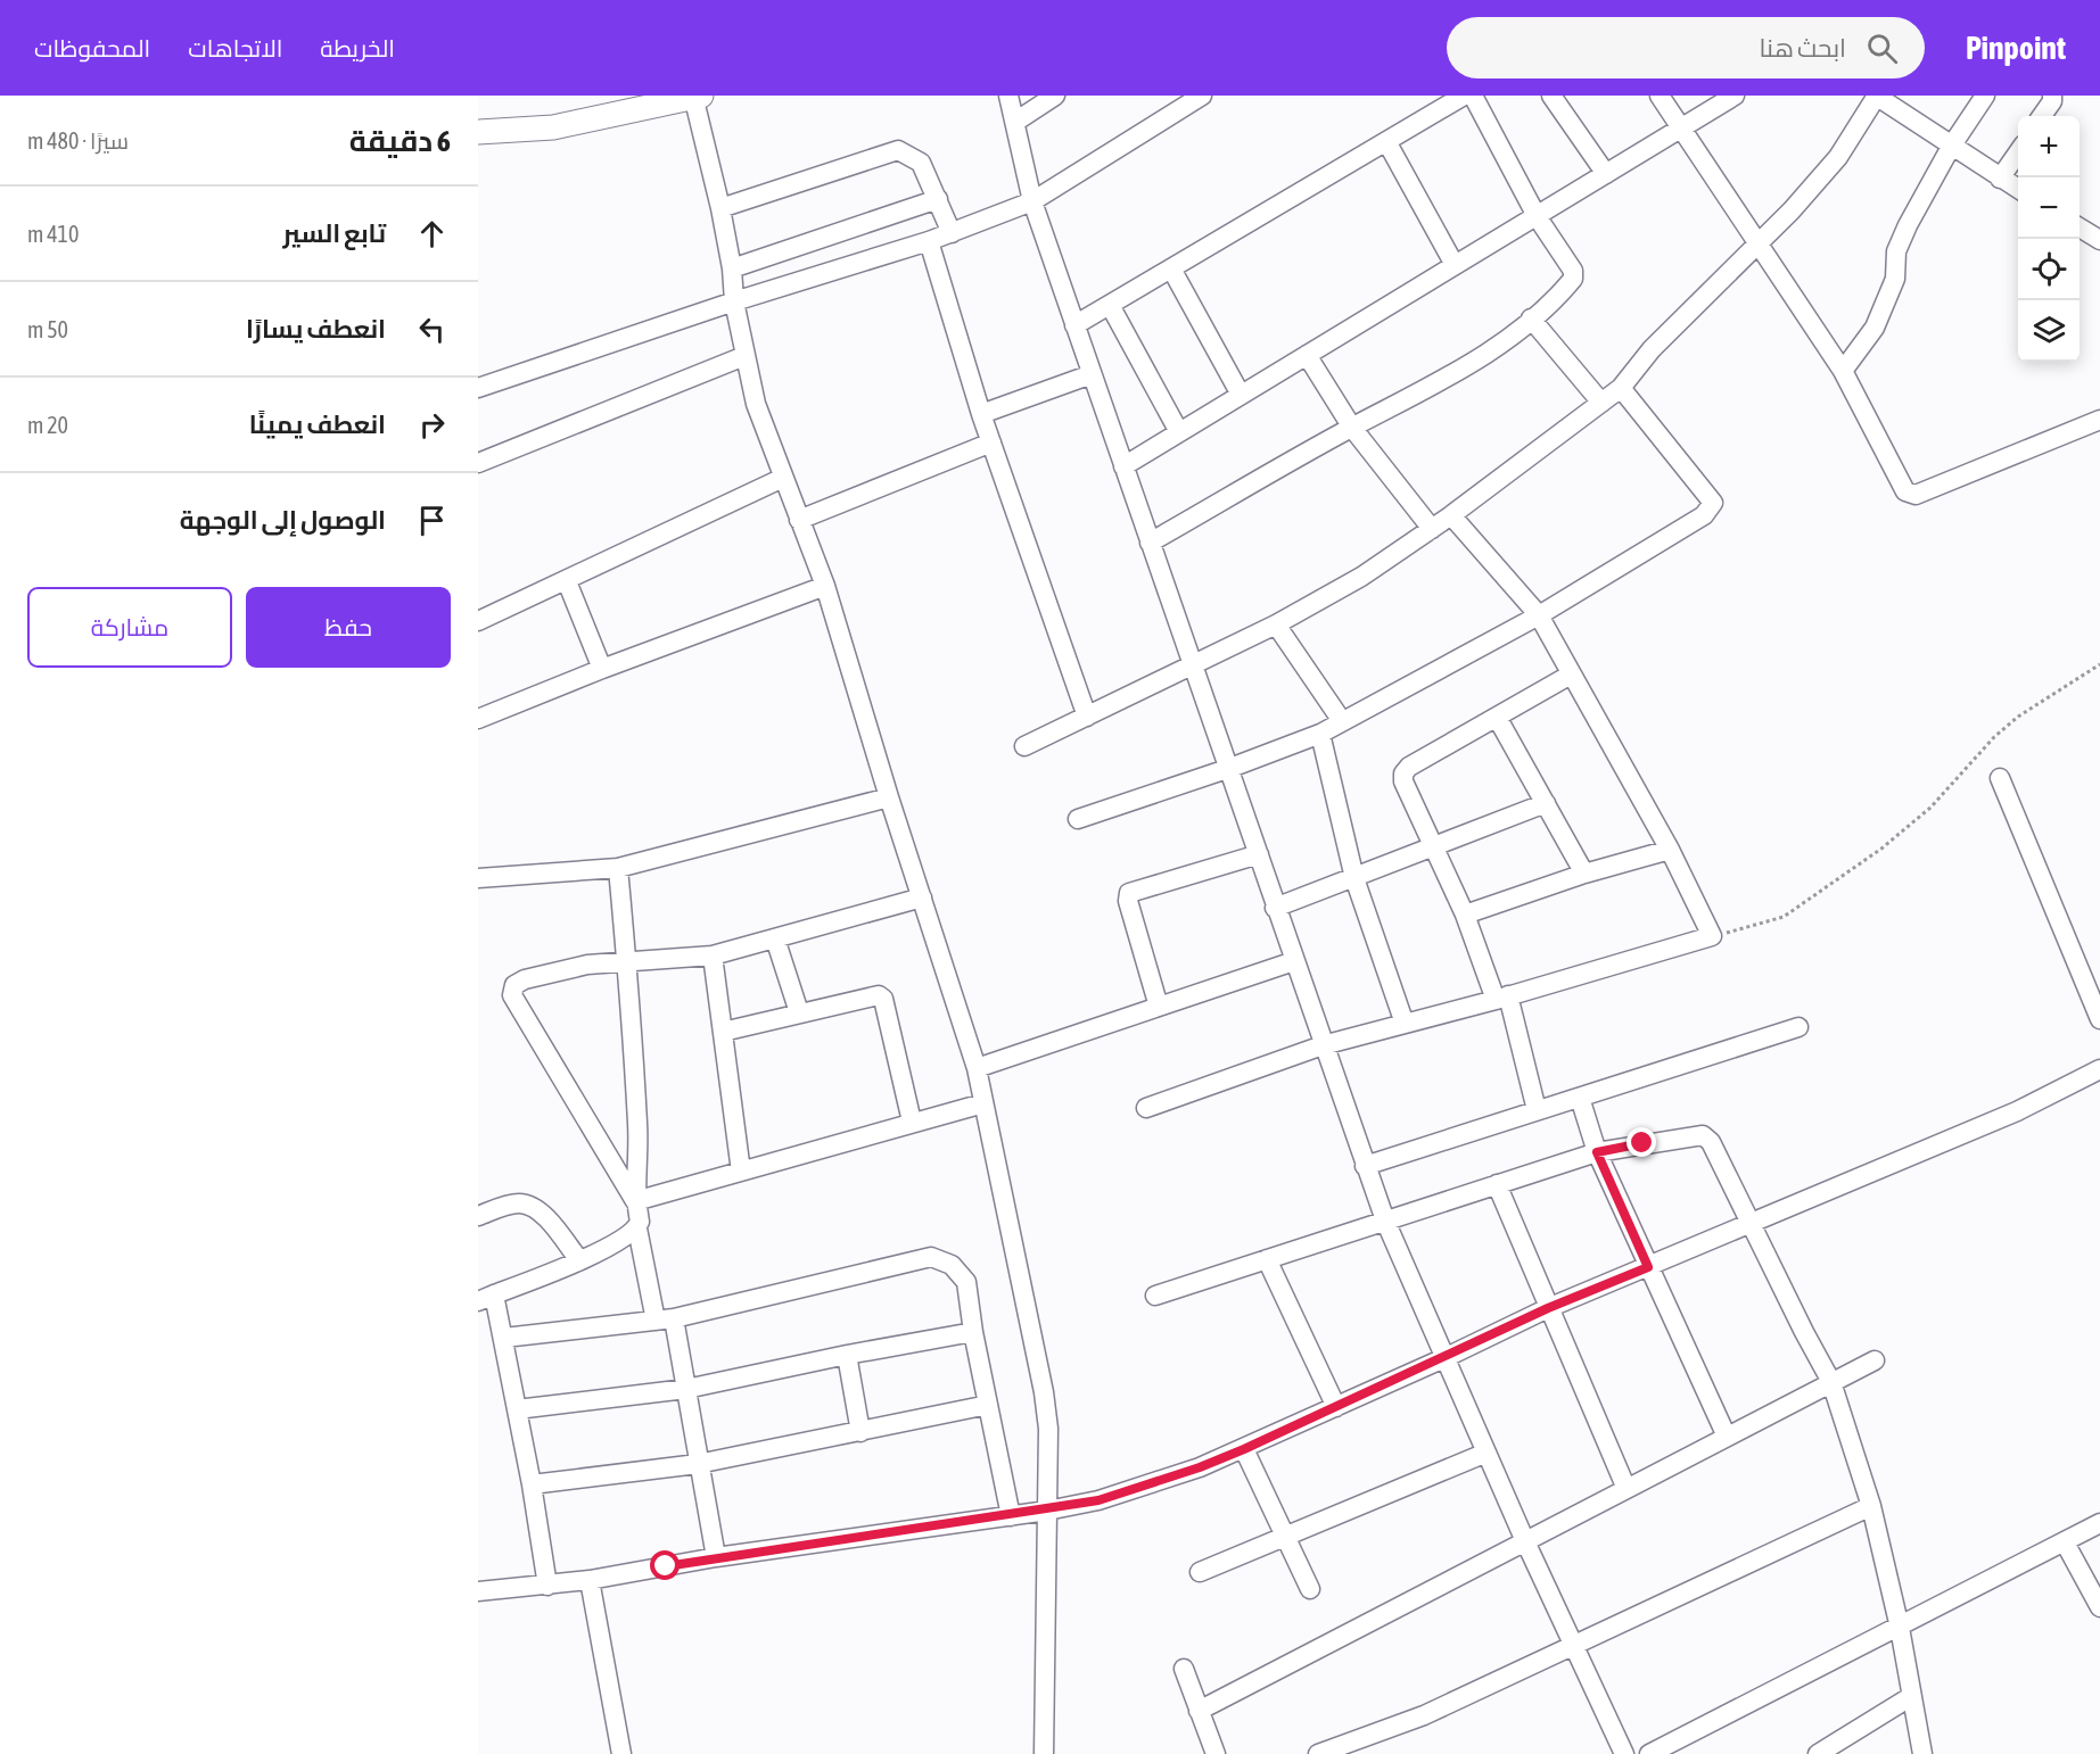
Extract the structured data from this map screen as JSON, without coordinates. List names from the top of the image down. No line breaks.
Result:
{"page":{"header":"Pinpoint","search":"ابحث هنا","nav":["الخريطة","الاتجاهات","المحفوظات"],"heading":["6 دقيقة","سيرًا · 480 m"],"map_buttons":["+","−"],"list":[["تابع السير","410 m"],["انعطف يسارًا","50 m"],["انعطف يمينًا","20 m"],"الوصول إلى الوجهة"],"buttons":["حفظ","مشاركة"]}}
